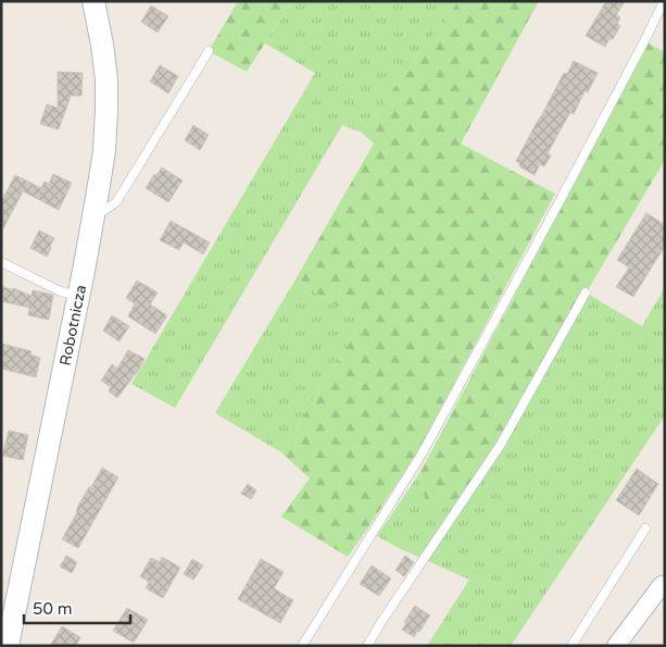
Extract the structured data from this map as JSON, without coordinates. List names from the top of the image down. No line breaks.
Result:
{"streets":{"street":["Robotnicza"]},"scale_bar":"50 m"}
